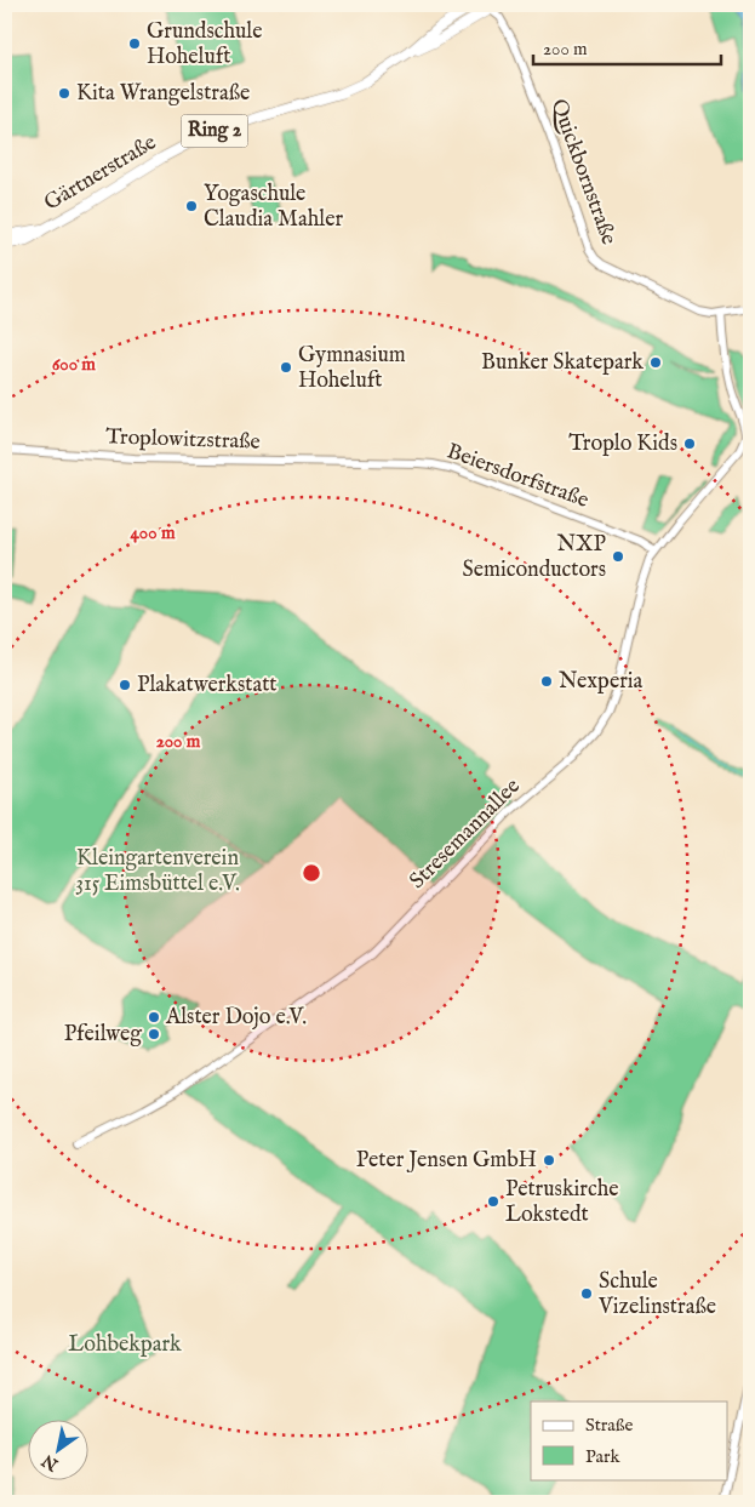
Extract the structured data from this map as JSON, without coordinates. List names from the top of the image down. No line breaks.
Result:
{"streets":{"main road":["Ring 2","Gärtnerstraße"],"street":["Quickbornstraße","Troplowitzstraße","Beiersdorfstraße","Stresemannallee"]},"crossings":[["Quickbornstraße","Gärtnerstraße"],["Troplowitzstraße","Beiersdorfstraße"],["Beiersdorfstraße","Stresemannallee"]],"parks":["Kleingartenverein 315 Eimsbüttel e.V.","Lohbekpark"],"places":["Grundschule Hoheluft","Kita Wrangelstraße","Yogaschule Claudia Mahler","Bunker Skatepark","Gymnasium Hoheluft","Troplo Kids","NXP Semiconductors","Nexperia","Plakatwerkstatt","Alster Dojo e.V.","Pfeilweg","Peter Jensen GmbH","Petruskirche Lokstedt","Schule Vizelinstraße"],"legend":["Straße","Park"],"scale_bar":"200 m","north":"bottom left","rings":["600 m","400 m","200 m"]}
